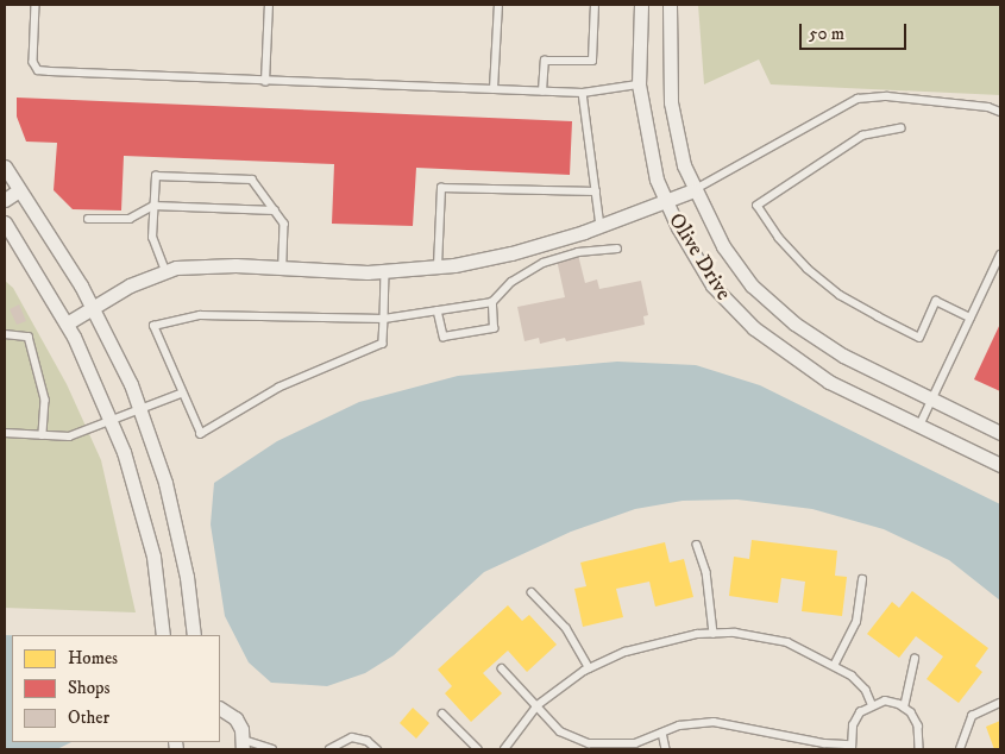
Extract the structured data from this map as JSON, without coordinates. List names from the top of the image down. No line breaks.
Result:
{"streets":{"street":["Olive Drive"]},"legend":["Homes","Shops","Other"],"scale_bar":"50 m"}
